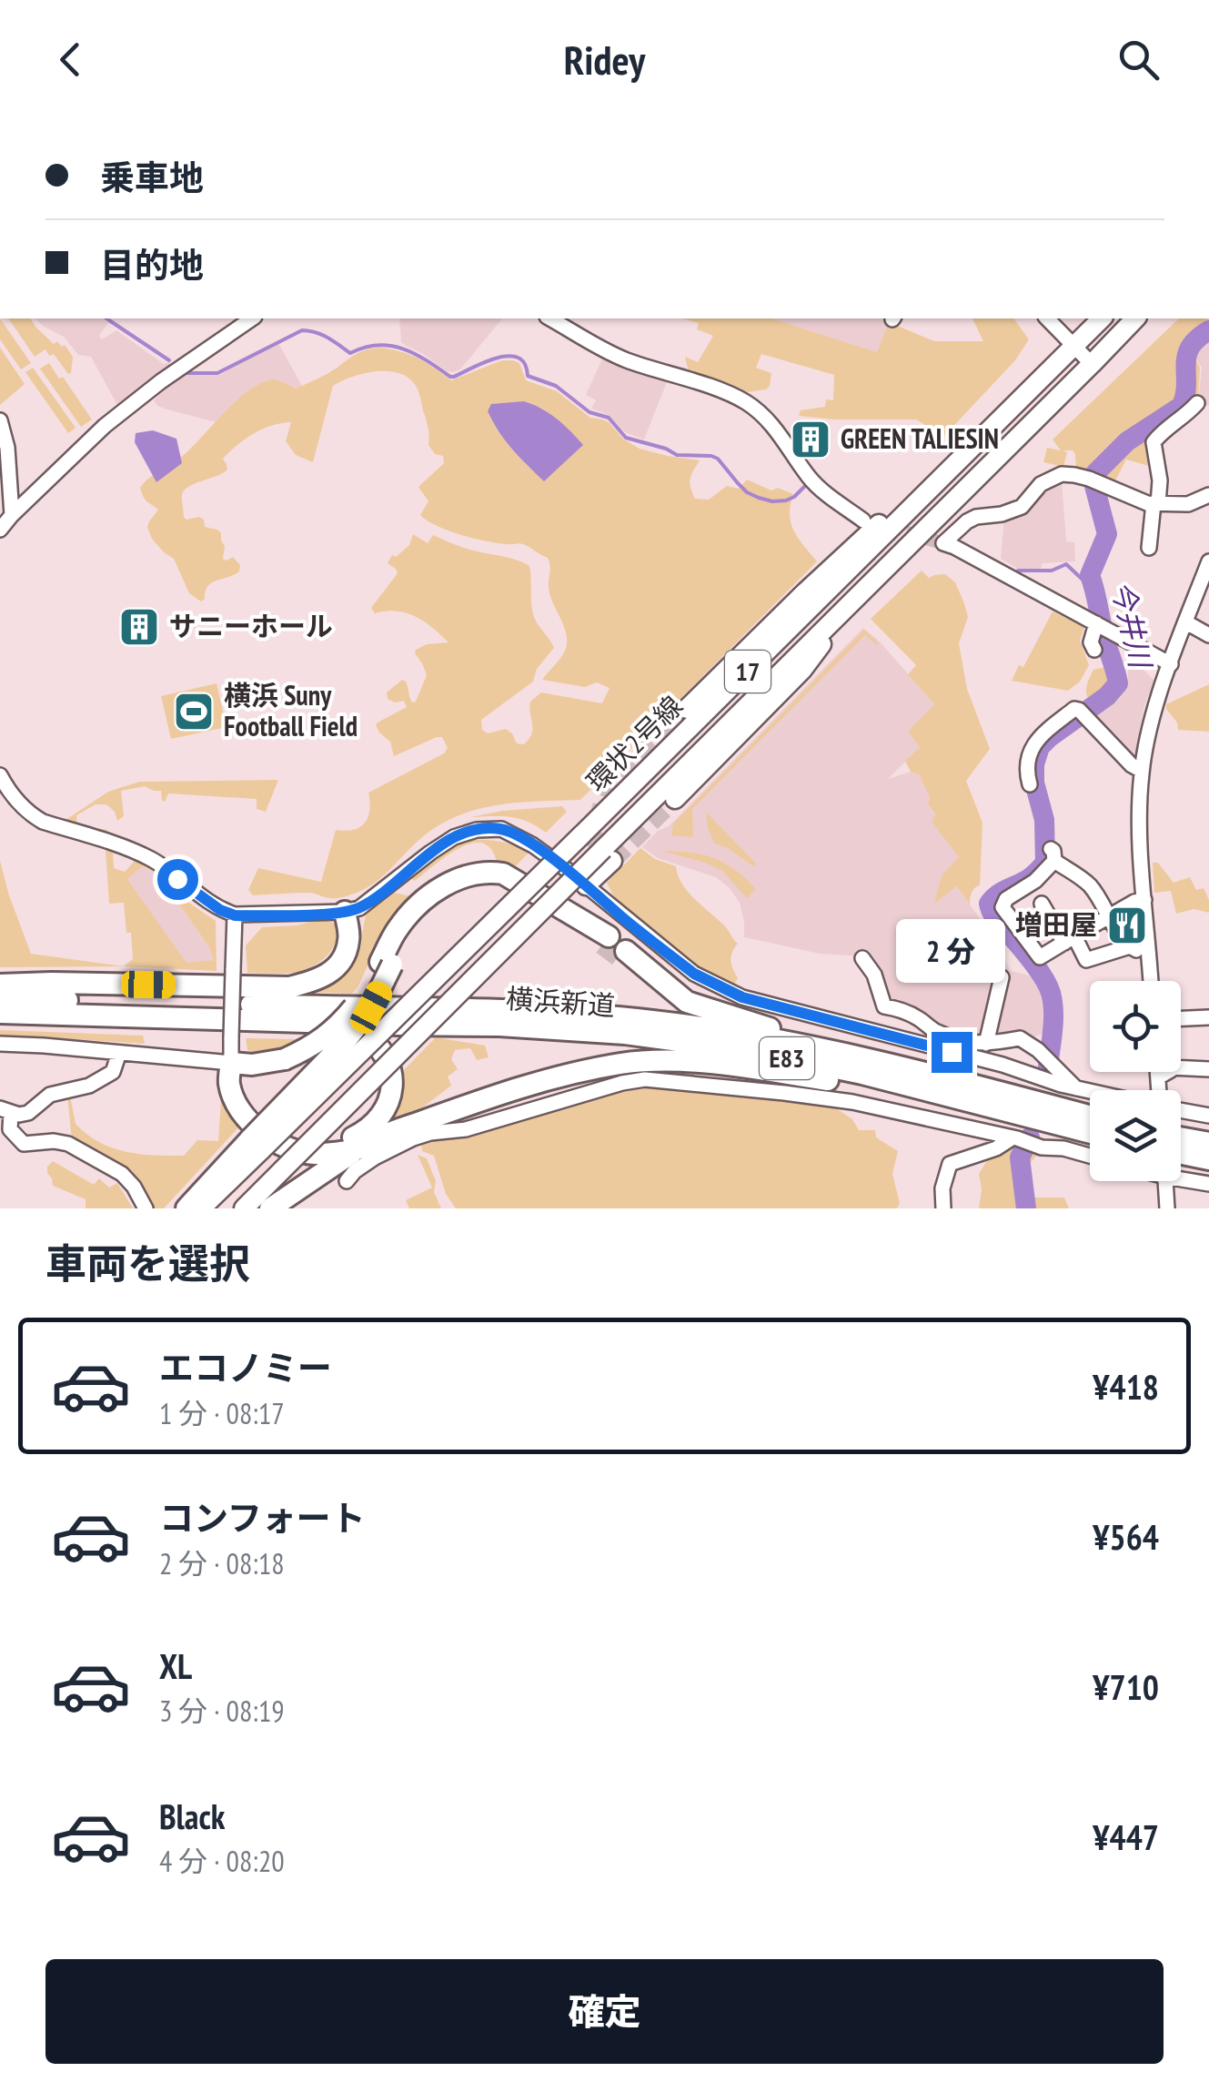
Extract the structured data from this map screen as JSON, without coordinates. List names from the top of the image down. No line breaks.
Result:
{"streets":{"highway":["横浜新道","E83"],"main road":["17","環状2号線"]},"water":["今井川"],"places":{"building":["GREEN TALIESIN","サニーホール"],"sports":["横浜 Suny Football Field"],"restaurant":["増田屋"]},"page":{"header":"Ridey","banner":["乗車地","目的地"],"bubble":"2 分","heading":"車両を選択","list":[{"name":"エコノミー","note":"1 分 · 08:17","value":"¥418"},{"name":"コンフォート","note":"2 分 · 08:18","value":"¥564"},{"name":"XL","note":"3 分 · 08:19","value":"¥710"},{"name":"Black","note":"4 分 · 08:20","value":"¥447"}],"buttons":"確定"}}
